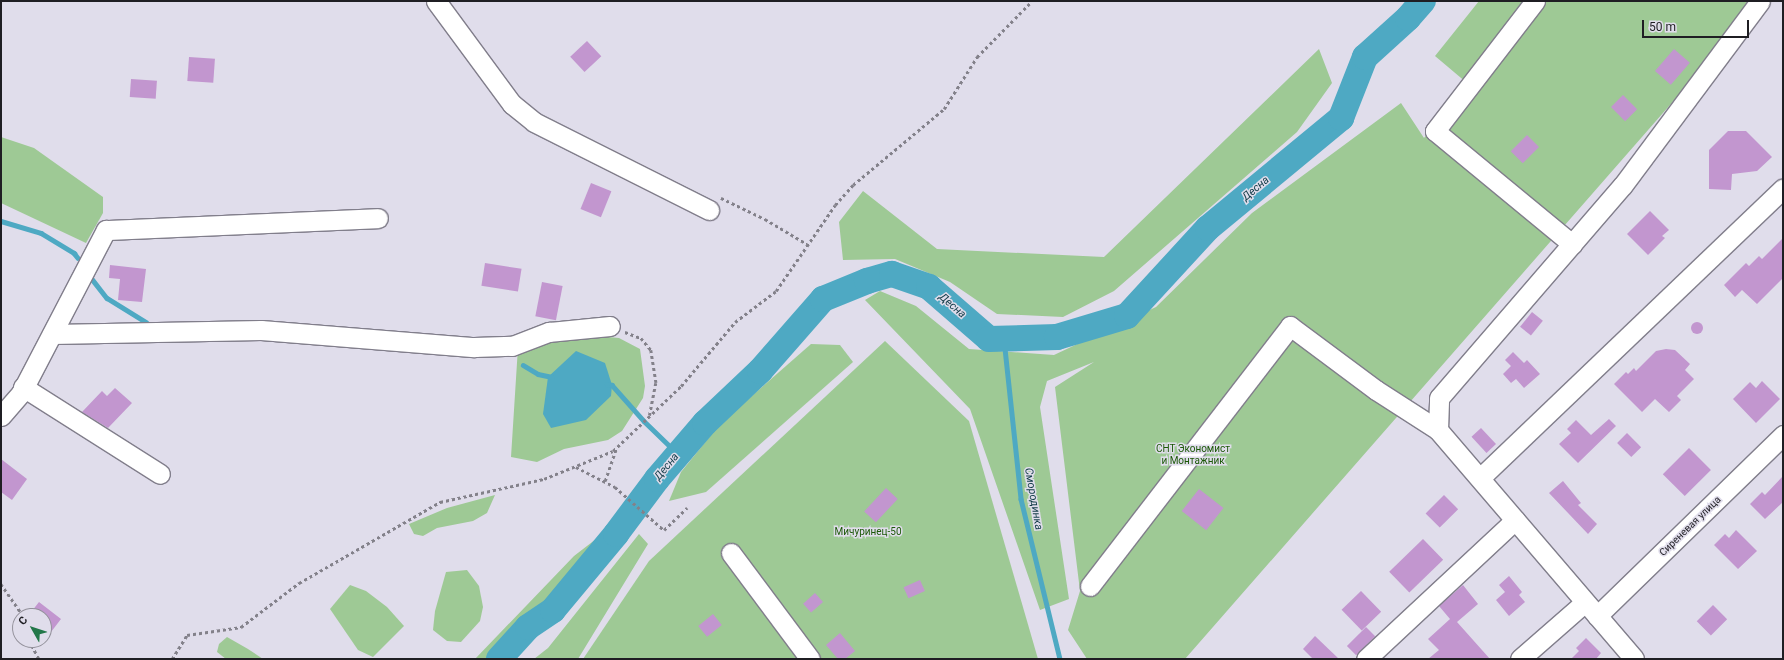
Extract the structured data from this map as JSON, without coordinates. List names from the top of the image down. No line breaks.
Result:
{"streets":{"street":["Сиреневая улица"]},"water":["Десна","Смородинка"],"parks":["СНТ Экономист и Монтажник","Мичуринец-50"],"scale_bar":"50 m","north":"top left"}
